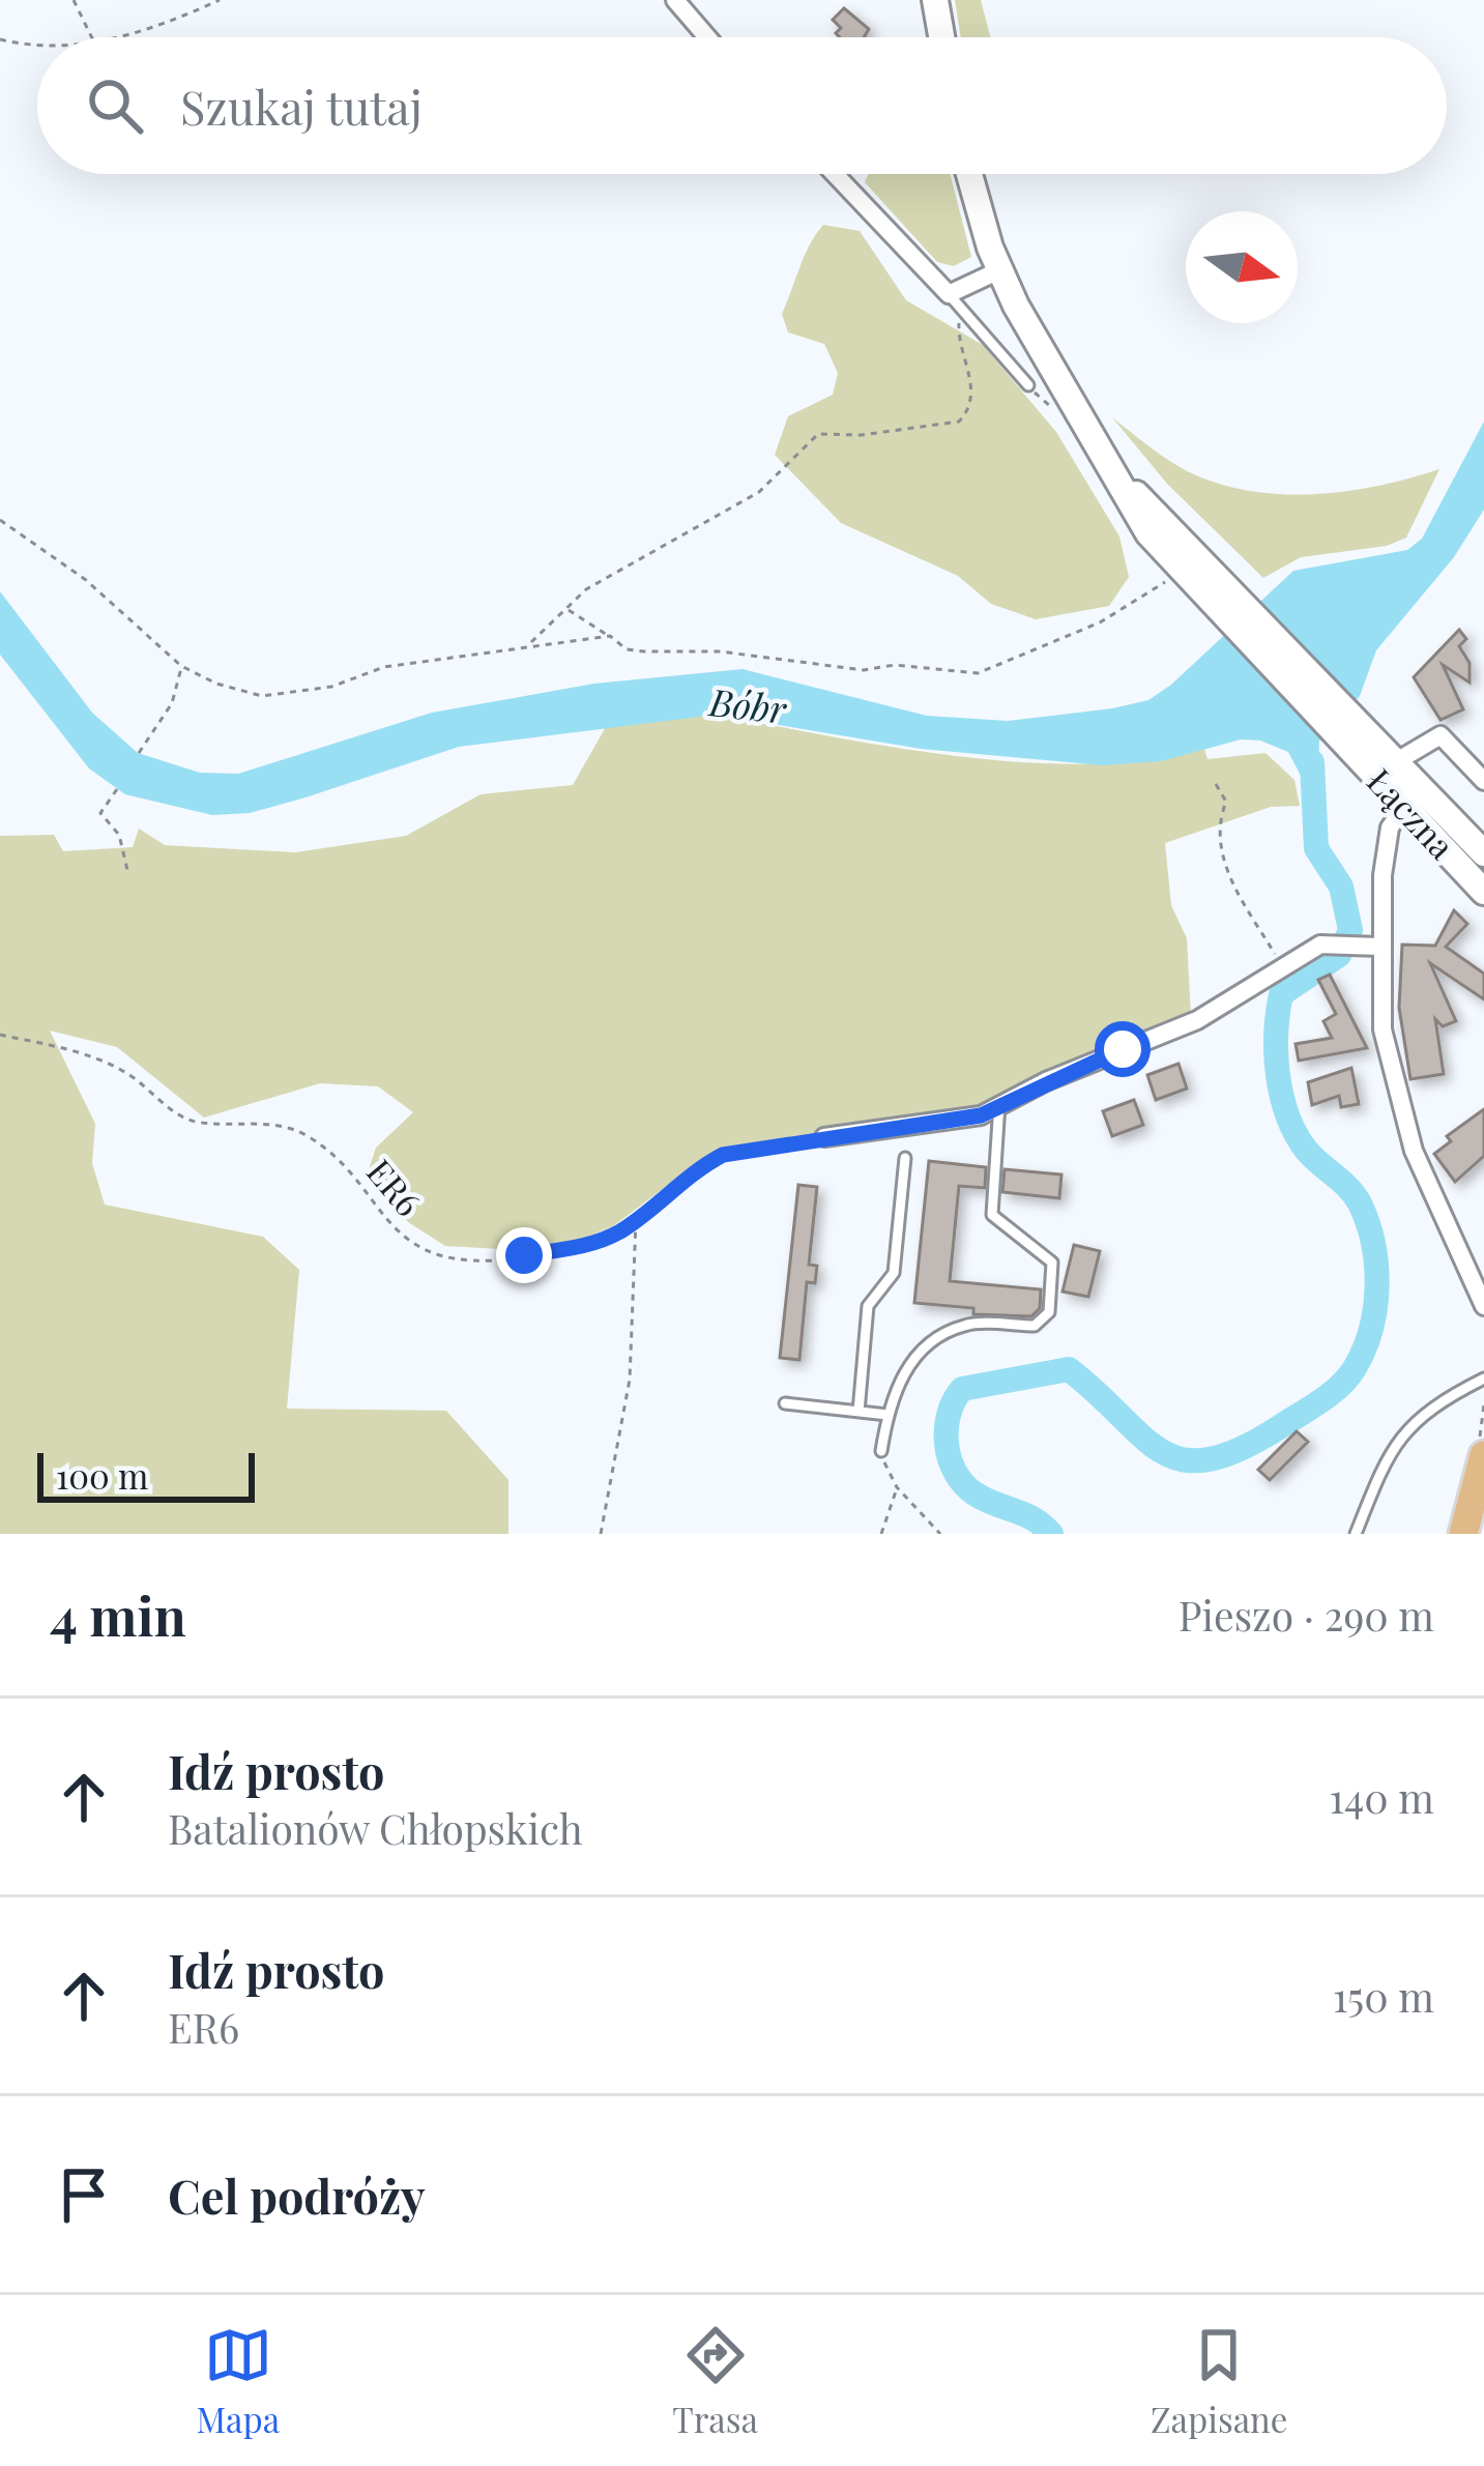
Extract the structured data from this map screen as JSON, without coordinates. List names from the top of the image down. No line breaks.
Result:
{"streets":{"main road":["Łączna"],"path":["ER6"]},"water":["Bóbr"],"scale_bar":"100 m","north":"right","page":{"search":"Szukaj tutaj","scale":"100 m","heading":["4 min","Pieszo · 290 m"],"list":[["Idź prosto","Batalionów Chłopskich","140 m"],["Idź prosto","ER6","150 m"],"Cel podróży"],"nav":["Mapa","Trasa","Zapisane"]}}
